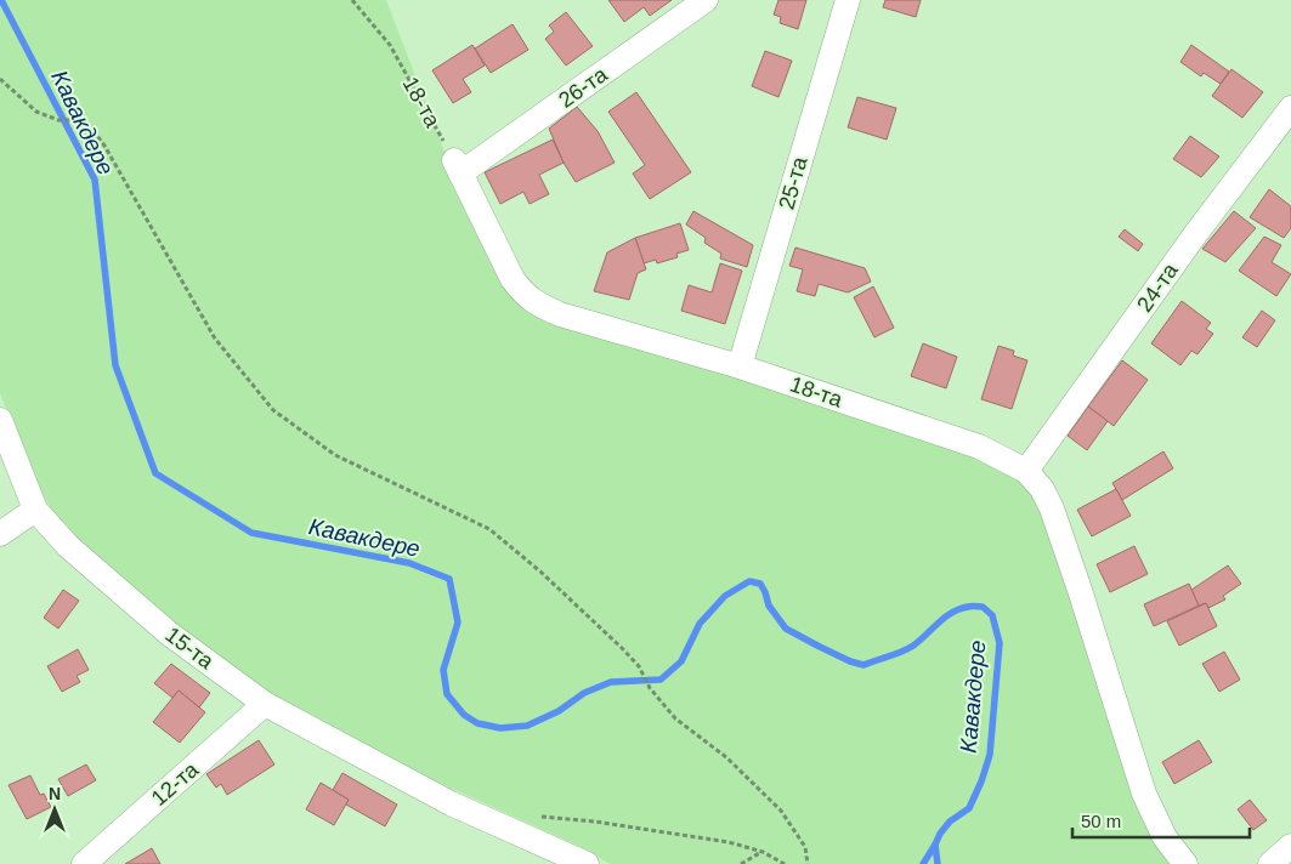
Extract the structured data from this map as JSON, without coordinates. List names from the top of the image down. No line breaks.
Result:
{"streets":{"street":["26-та","18-та","25-та","24-та","15-та","12-та"]},"crossings":[["26-та","18-та"],["18-та","25-та"],["18-та","24-та"],["15-та","12-та"]],"water":["Кавакдере"],"scale_bar":"50 m","north":"top"}
